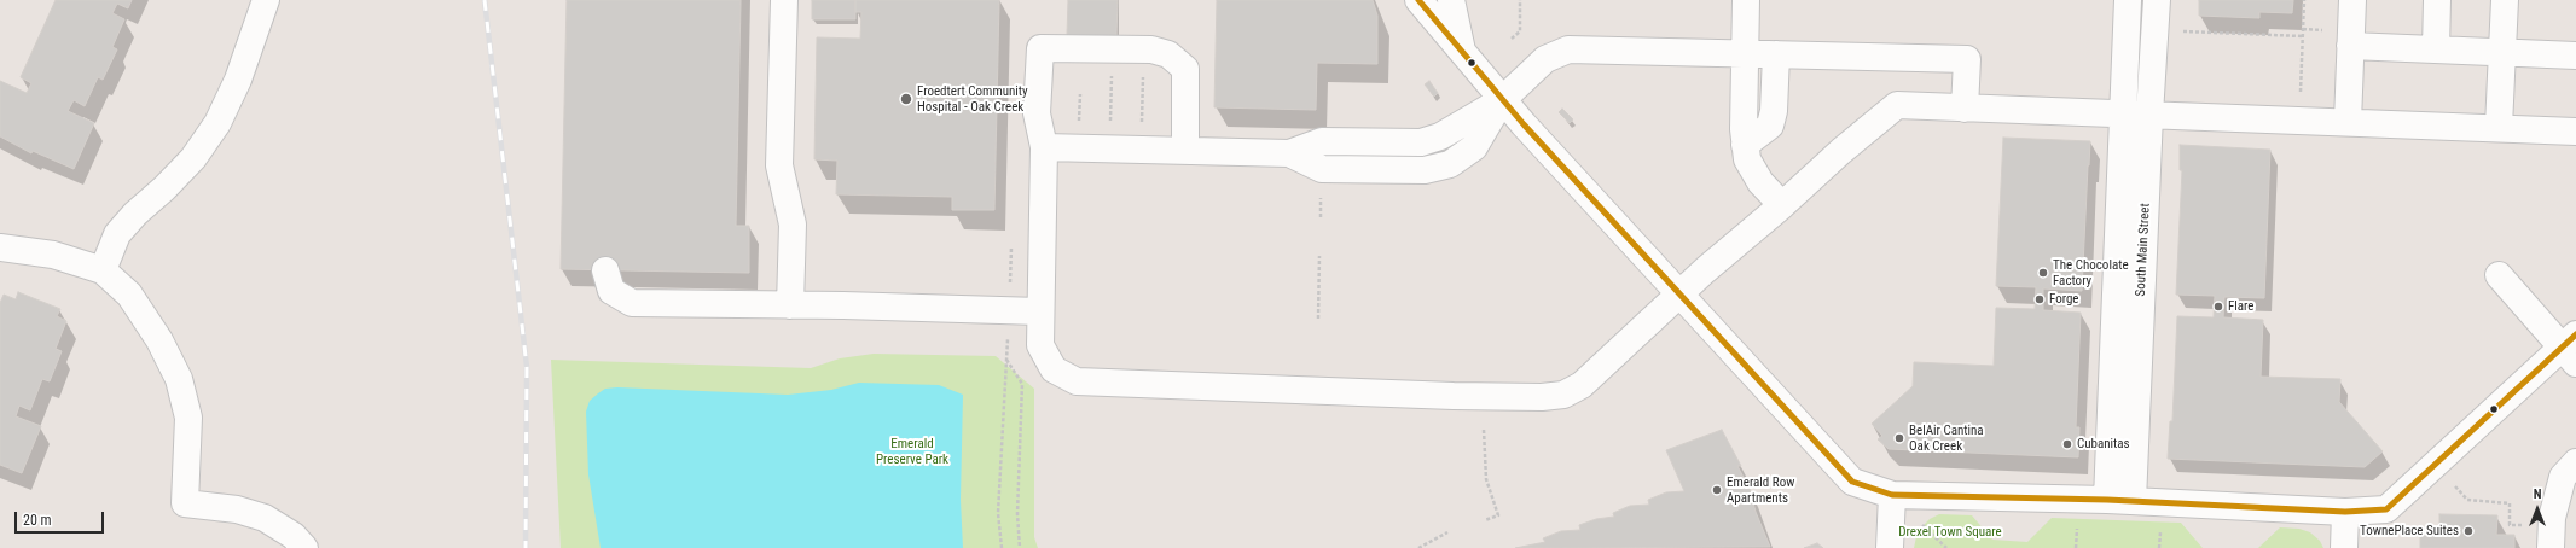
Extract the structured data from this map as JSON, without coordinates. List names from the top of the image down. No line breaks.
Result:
{"streets":{"street":["South Main Street"]},"parks":["Emerald Preserve Park","Drexel Town Square"],"places":["Froedtert Community Hospital - Oak Creek","The Chocolate Factory","Forge","Flare","BelAir Cantina Oak Creek","Cubanitas","Emerald Row Apartments","TownePlace Suites"],"scale_bar":"20 m","north":"top"}
